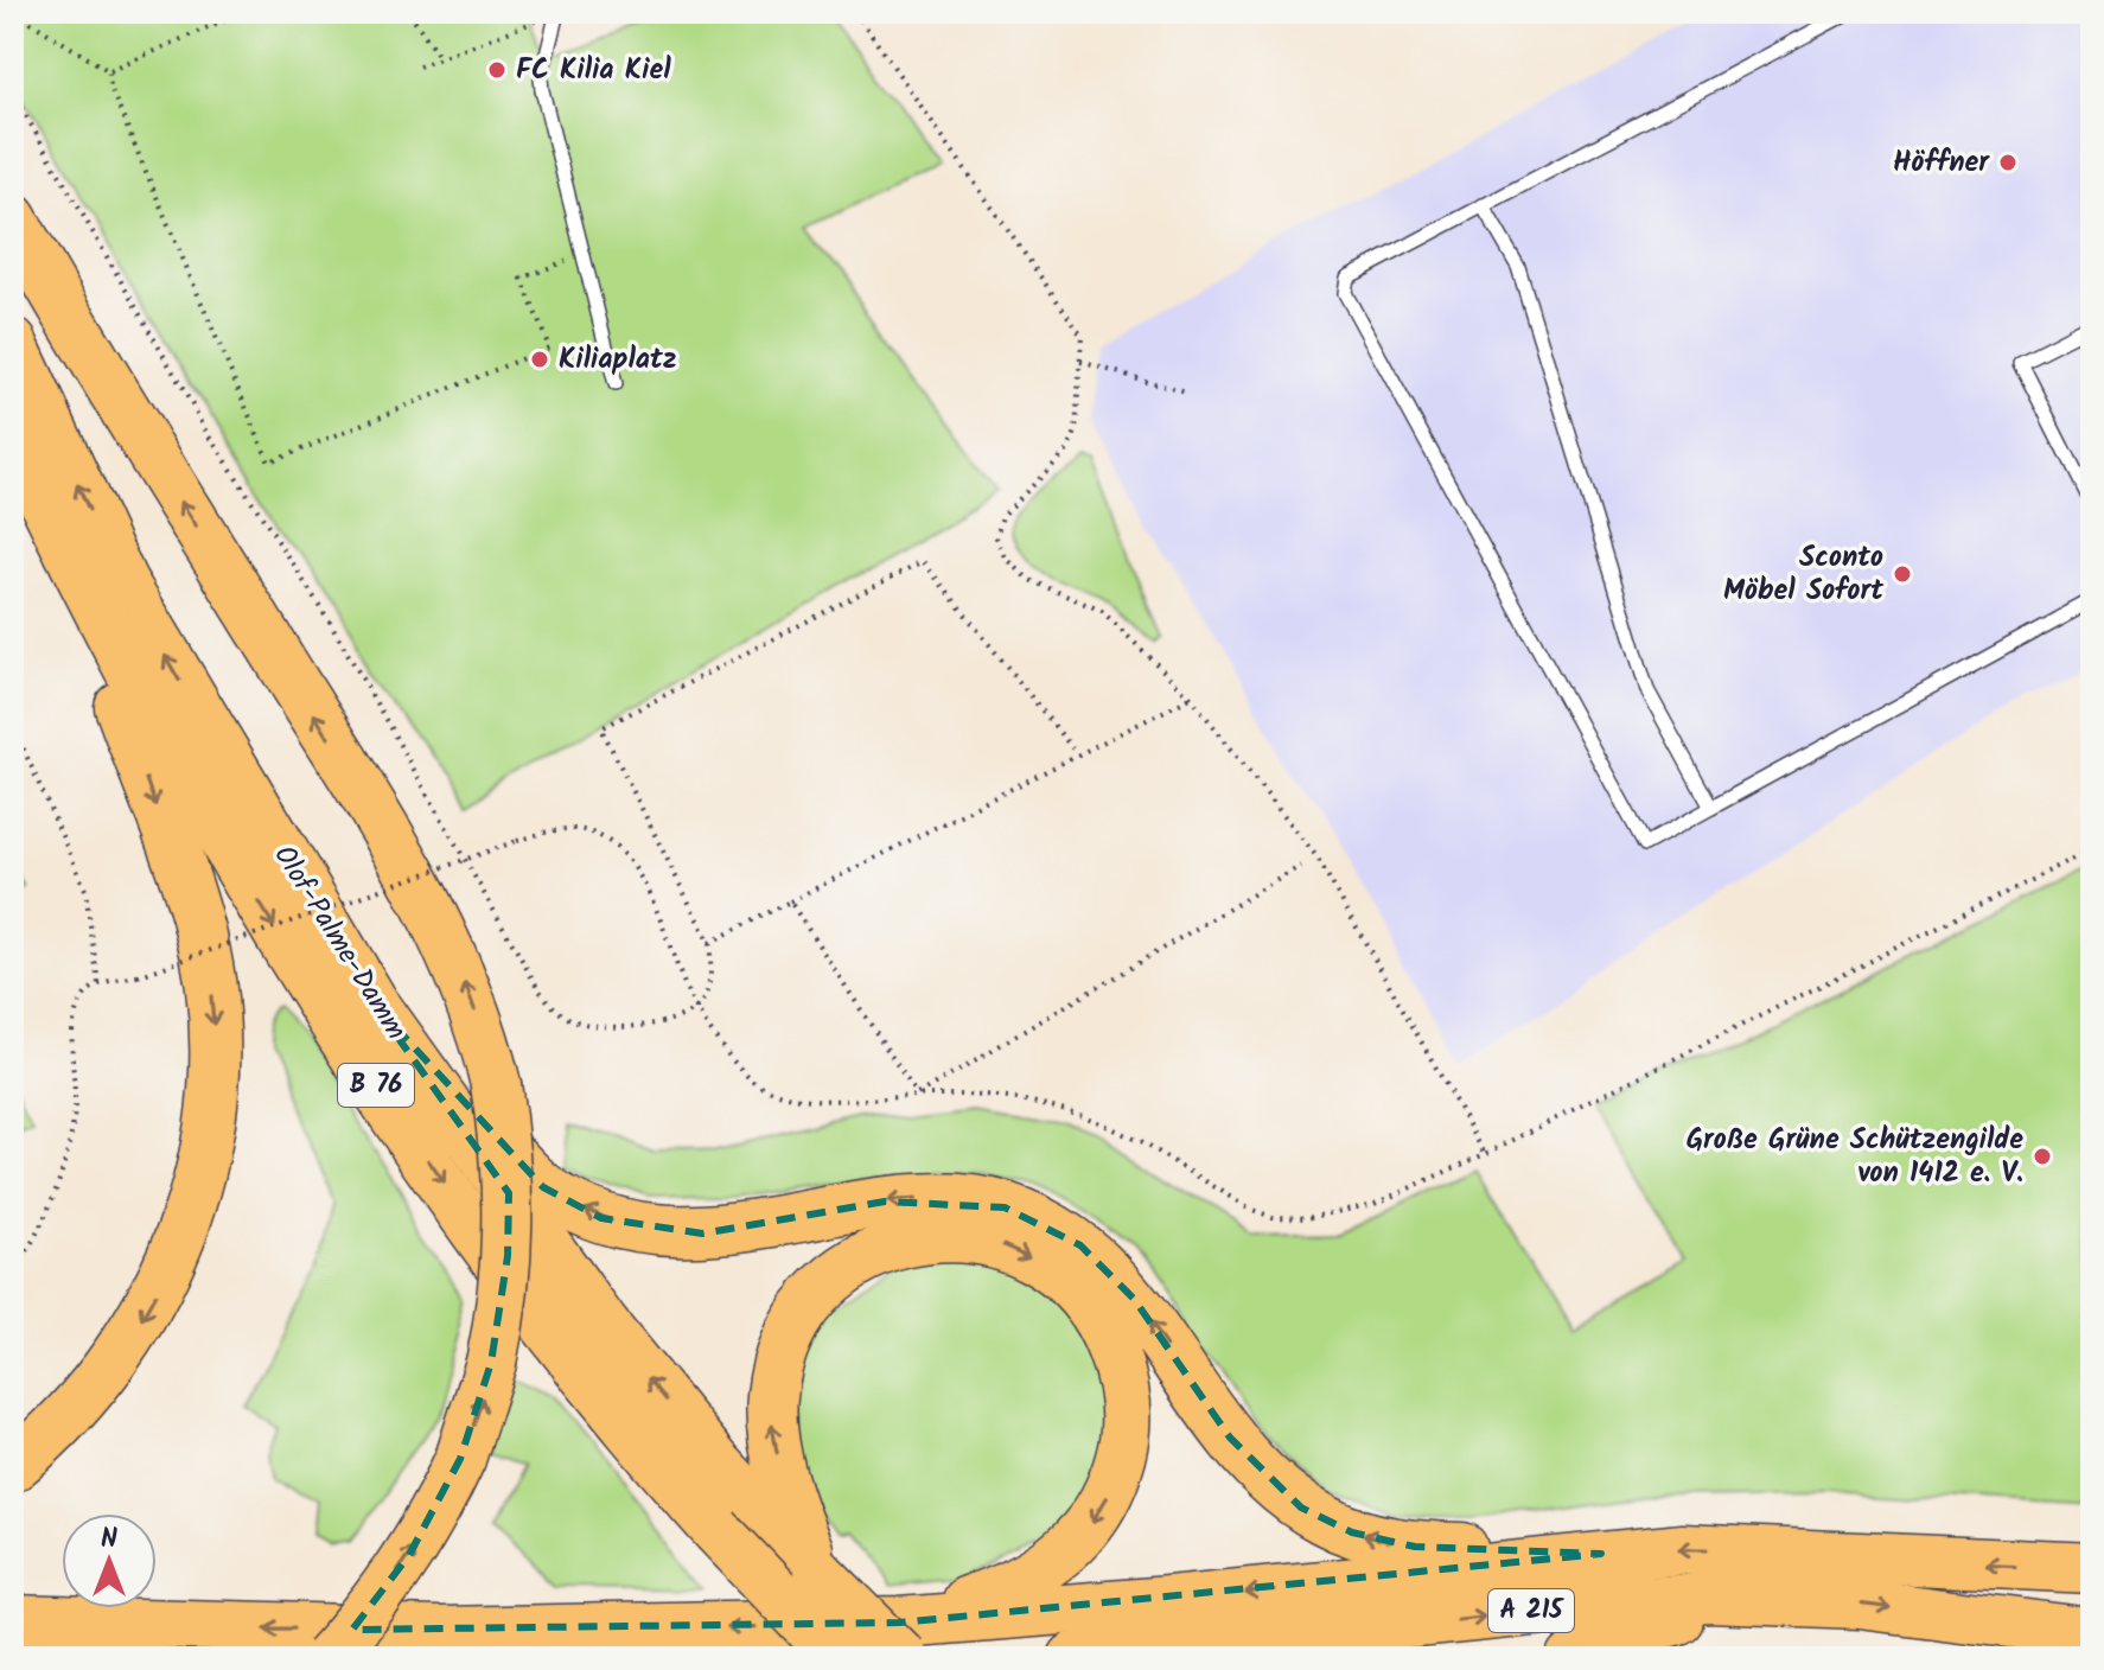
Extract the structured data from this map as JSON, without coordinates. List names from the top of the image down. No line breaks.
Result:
{"streets":{"highway":["Olof-Palme-Damm","B 76","A 215"]},"crossings":[["Olof-Palme-Damm","A 215"]],"places":["FC Kilia Kiel","Höffner","Kiliaplatz","Sconto Möbel Sofort","Große Grüne Schützengilde von 1412 e. V."],"north":"top"}
